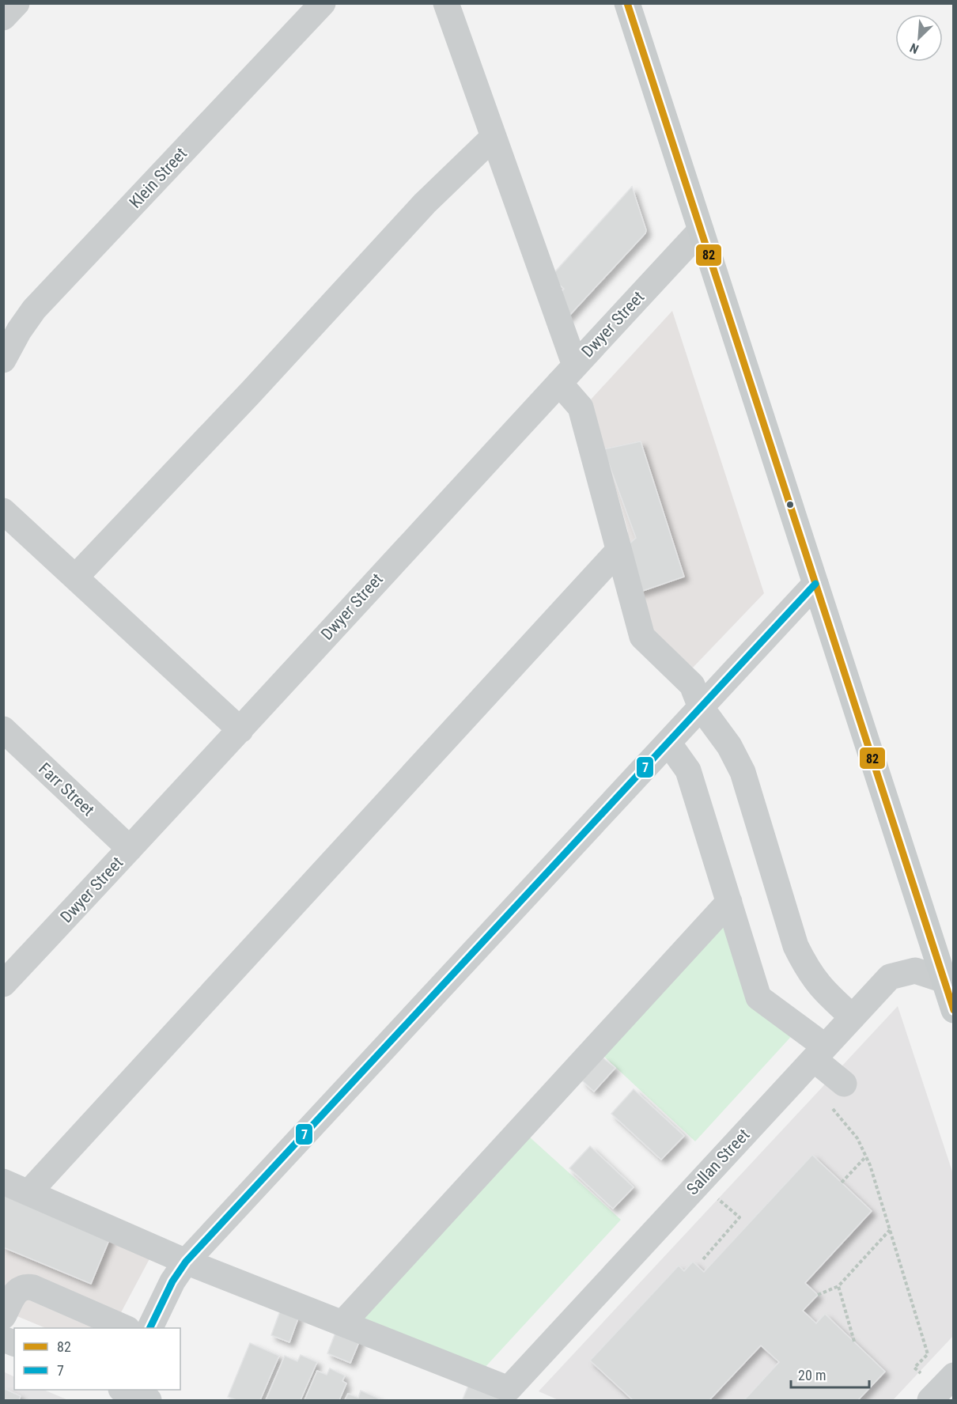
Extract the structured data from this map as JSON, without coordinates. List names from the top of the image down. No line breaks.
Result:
{"streets":{"street":["Klein Street","Dwyer Street","Farr Street","Sallan Street"]},"crossings":[["Dwyer Street","Farr Street"]],"lines":["transit line 82","transit line 7"],"legend":["82","7"],"scale_bar":"20 m","north":"bottom left"}
